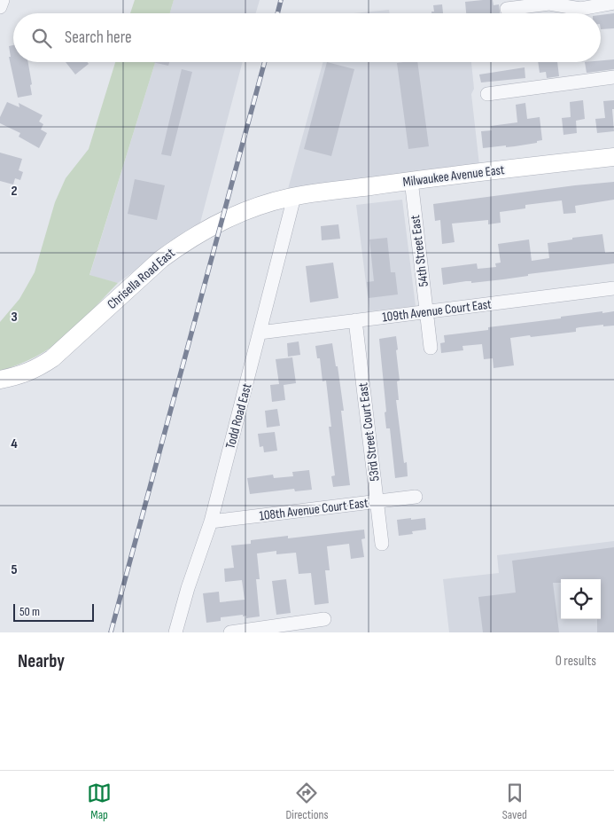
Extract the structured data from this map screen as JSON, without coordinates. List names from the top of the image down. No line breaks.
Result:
{"streets":{"street":["Milwaukee Avenue East","54th Street East","Chrisella Road East","109th Avenue Court East","Todd Road East","53rd Street Court East","108th Avenue Court East"]},"crossings":[["Milwaukee Avenue East","54th Street East"],["Milwaukee Avenue East","Chrisella Road East"],["Milwaukee Avenue East","Todd Road East"],["54th Street East","109th Avenue Court East"],["Chrisella Road East","Todd Road East"],["109th Avenue Court East","Todd Road East"],["109th Avenue Court East","53rd Street Court East"],["Todd Road East","108th Avenue Court East"],["53rd Street Court East","108th Avenue Court East"]],"scale_bar":"50 m","page":{"search":"Search here","scale":"50 m","heading":["Nearby","0 results"],"nav":["Map","Directions","Saved"]},"grid":{"rows":["2","3","4","5"]}}
